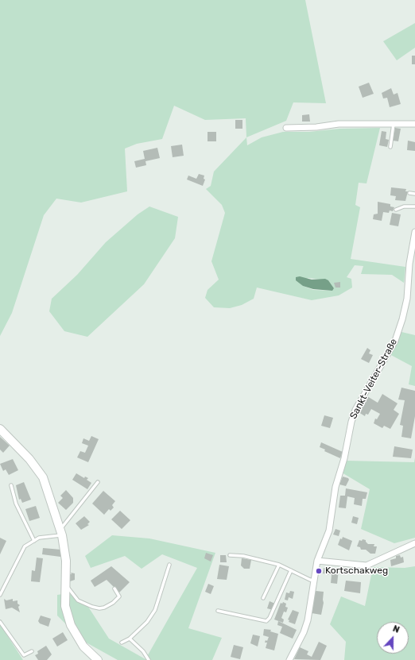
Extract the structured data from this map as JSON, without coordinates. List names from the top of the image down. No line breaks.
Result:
{"streets":{"street":["Sankt-Veiter-Straße"]},"places":["Kortschakweg"],"north":"top"}
